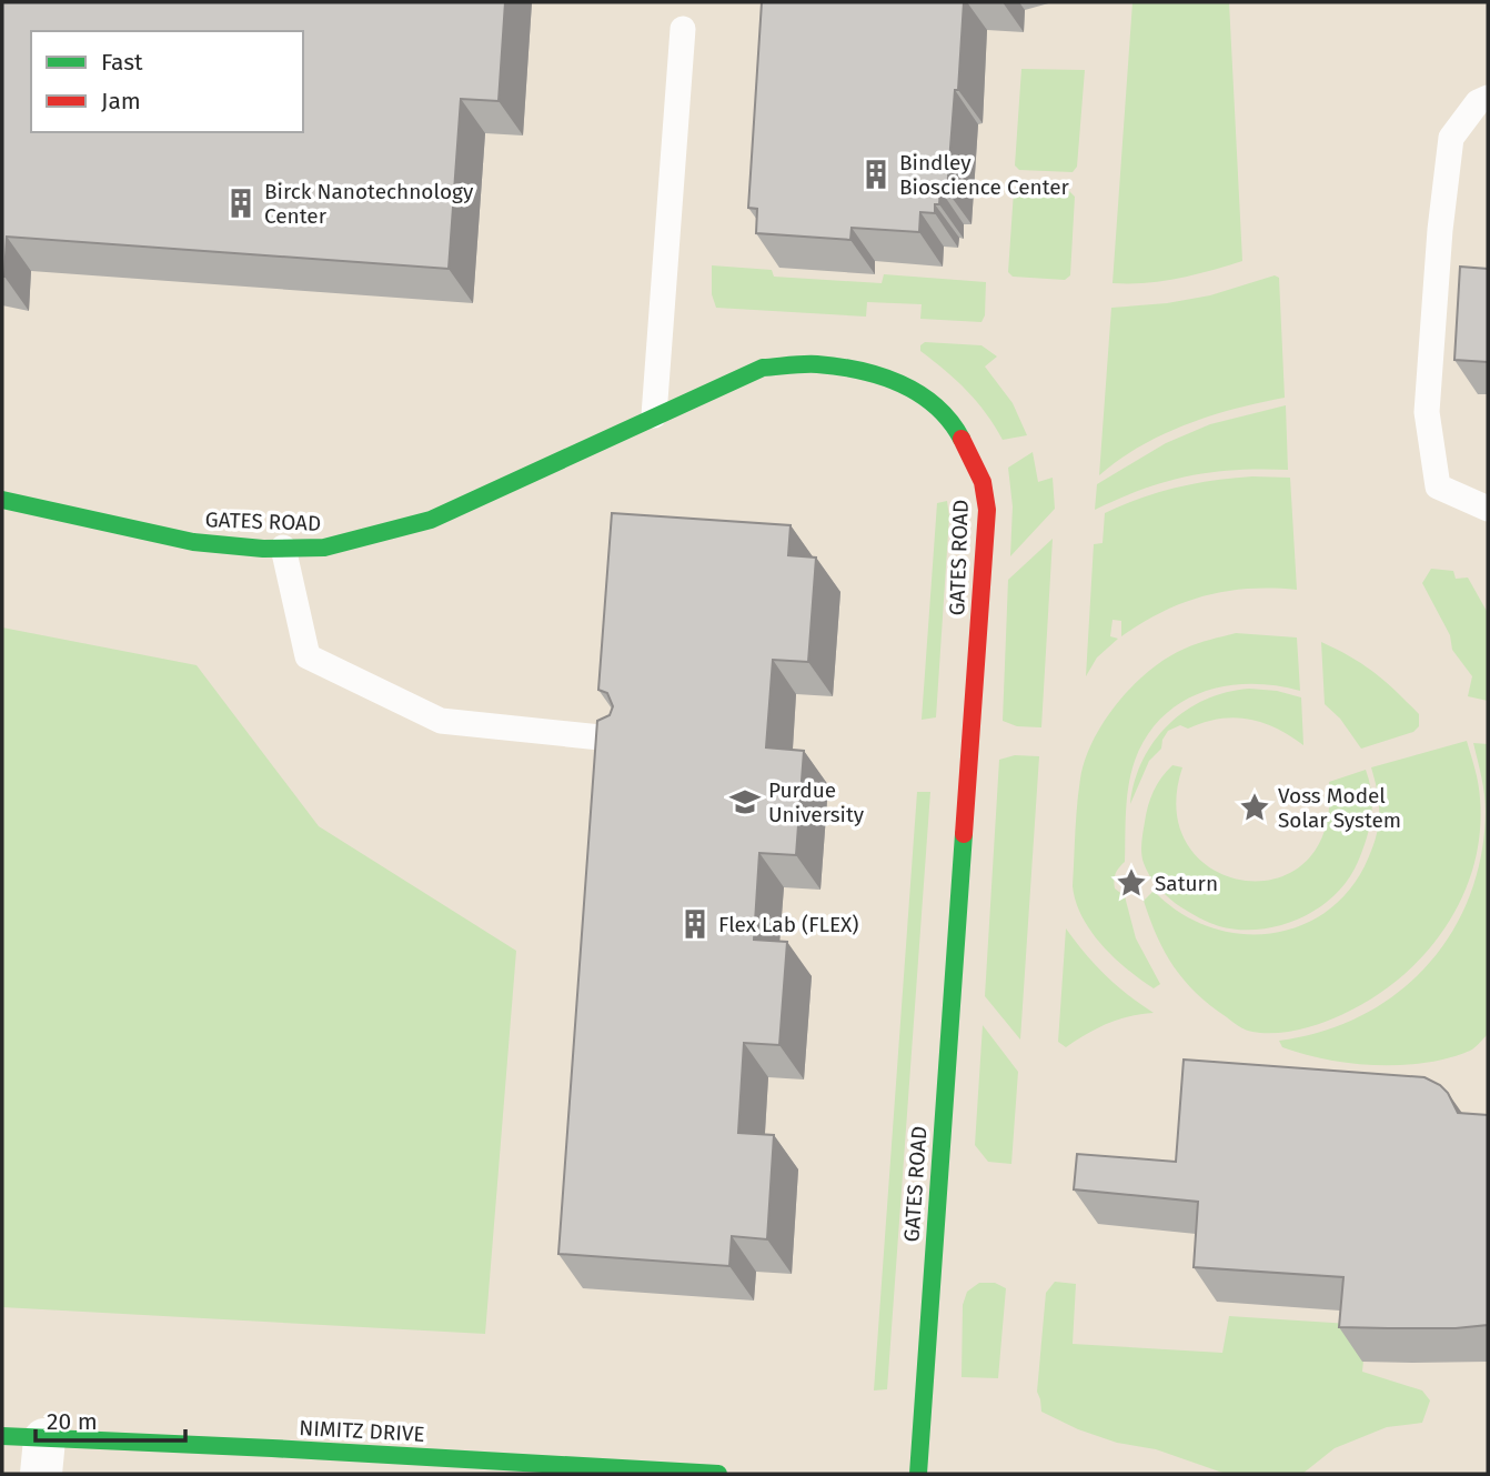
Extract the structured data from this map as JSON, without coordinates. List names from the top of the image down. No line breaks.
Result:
{"streets":{"street":["GATES ROAD","NIMITZ DRIVE"]},"places":{"building":["Bindley Bioscience Center","Birck Nanotechnology Center","Flex Lab (FLEX)"],"school or university":["Purdue University"],"place":["Voss Model Solar System","Saturn"]},"legend":["Fast","Jam"],"scale_bar":"20 m"}
